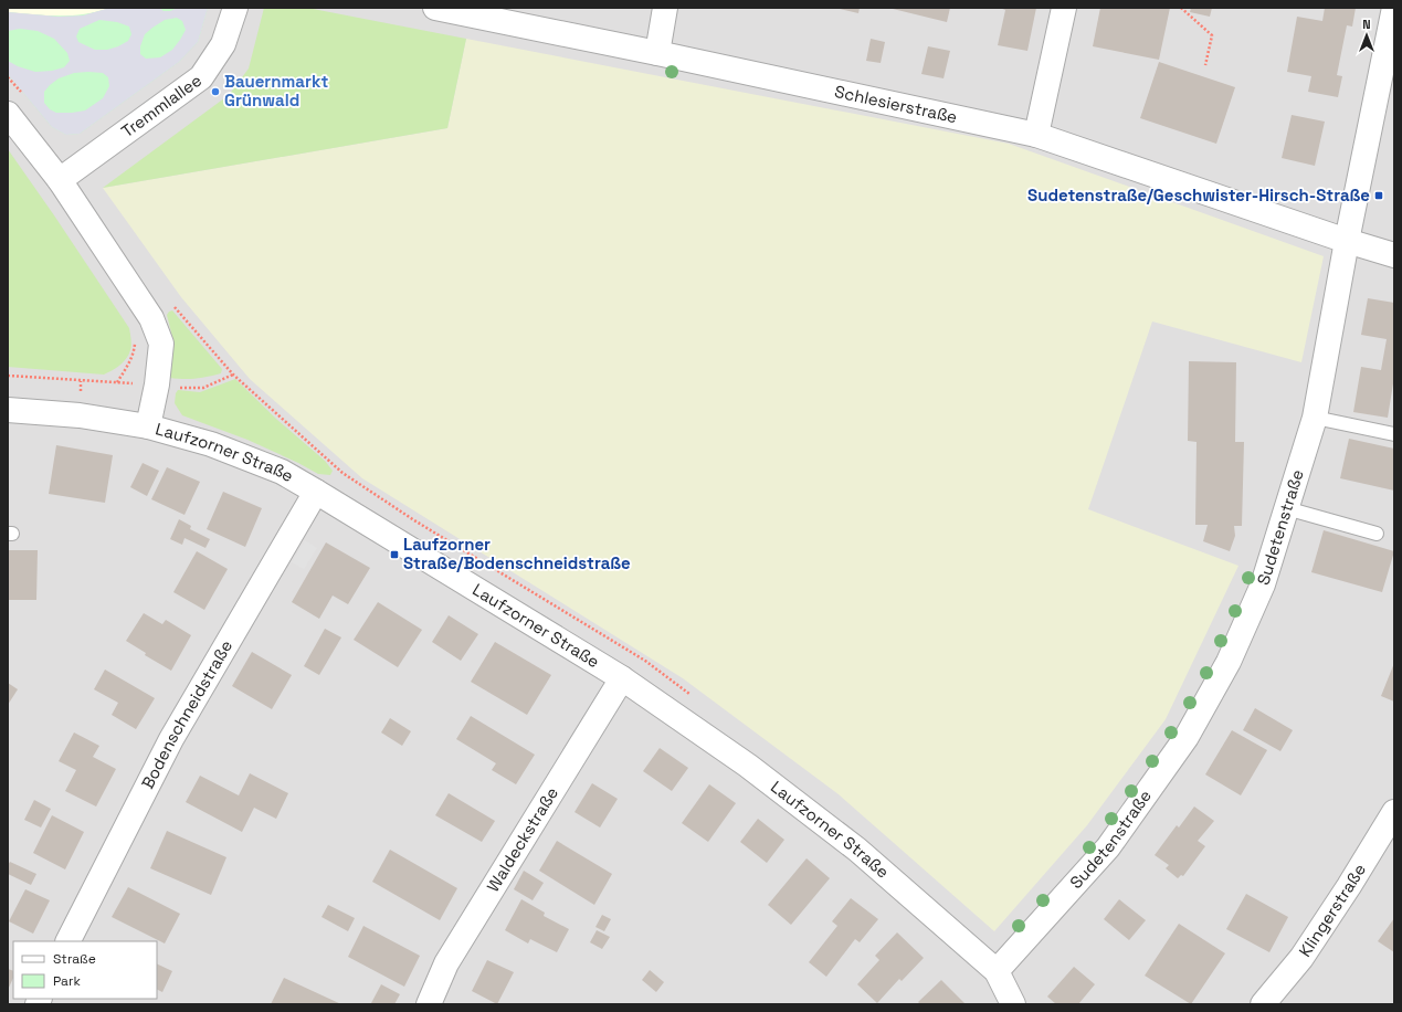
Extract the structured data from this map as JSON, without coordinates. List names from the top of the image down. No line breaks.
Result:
{"streets":{"street":["Tremmlallee","Schlesierstraße","Laufzorner Straße","Sudetenstraße","Bodenschneidstraße","Waldeckstraße","Klingerstraße"]},"crossings":[["Tremmlallee","Laufzorner Straße"],["Schlesierstraße","Sudetenstraße"],["Laufzorner Straße","Sudetenstraße"],["Laufzorner Straße","Bodenschneidstraße"],["Laufzorner Straße","Waldeckstraße"]],"places":{"other":["Bauernmarkt Grünwald"],"transit":["Sudetenstraße/Geschwister-Hirsch-Straße","Laufzorner Straße/Bodenschneidstraße"]},"legend":["Straße","Park"],"north":"top"}
